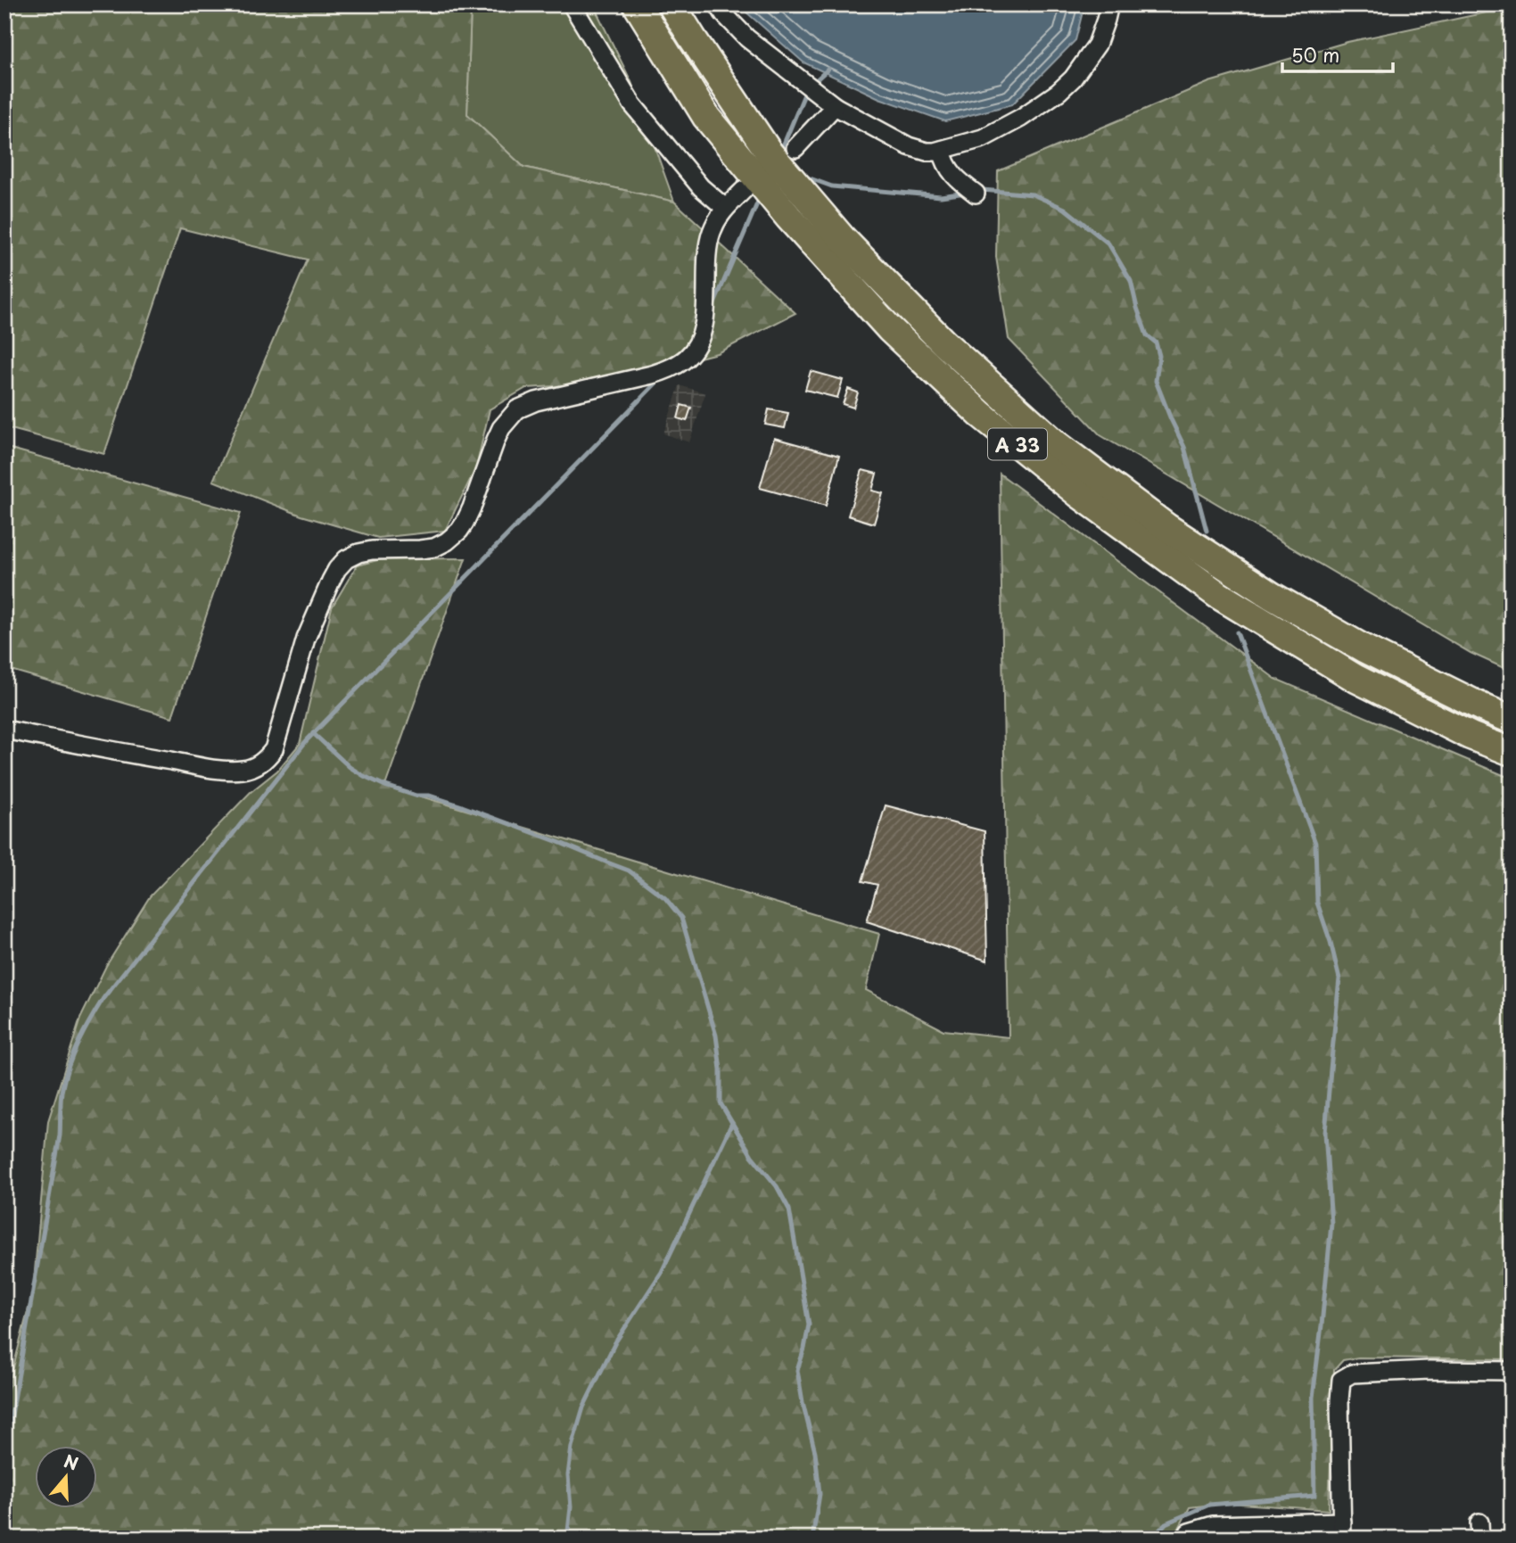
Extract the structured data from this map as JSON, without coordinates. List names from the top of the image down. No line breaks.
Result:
{"streets":{"highway":["A 33"]},"scale_bar":"50 m","north":"top"}
